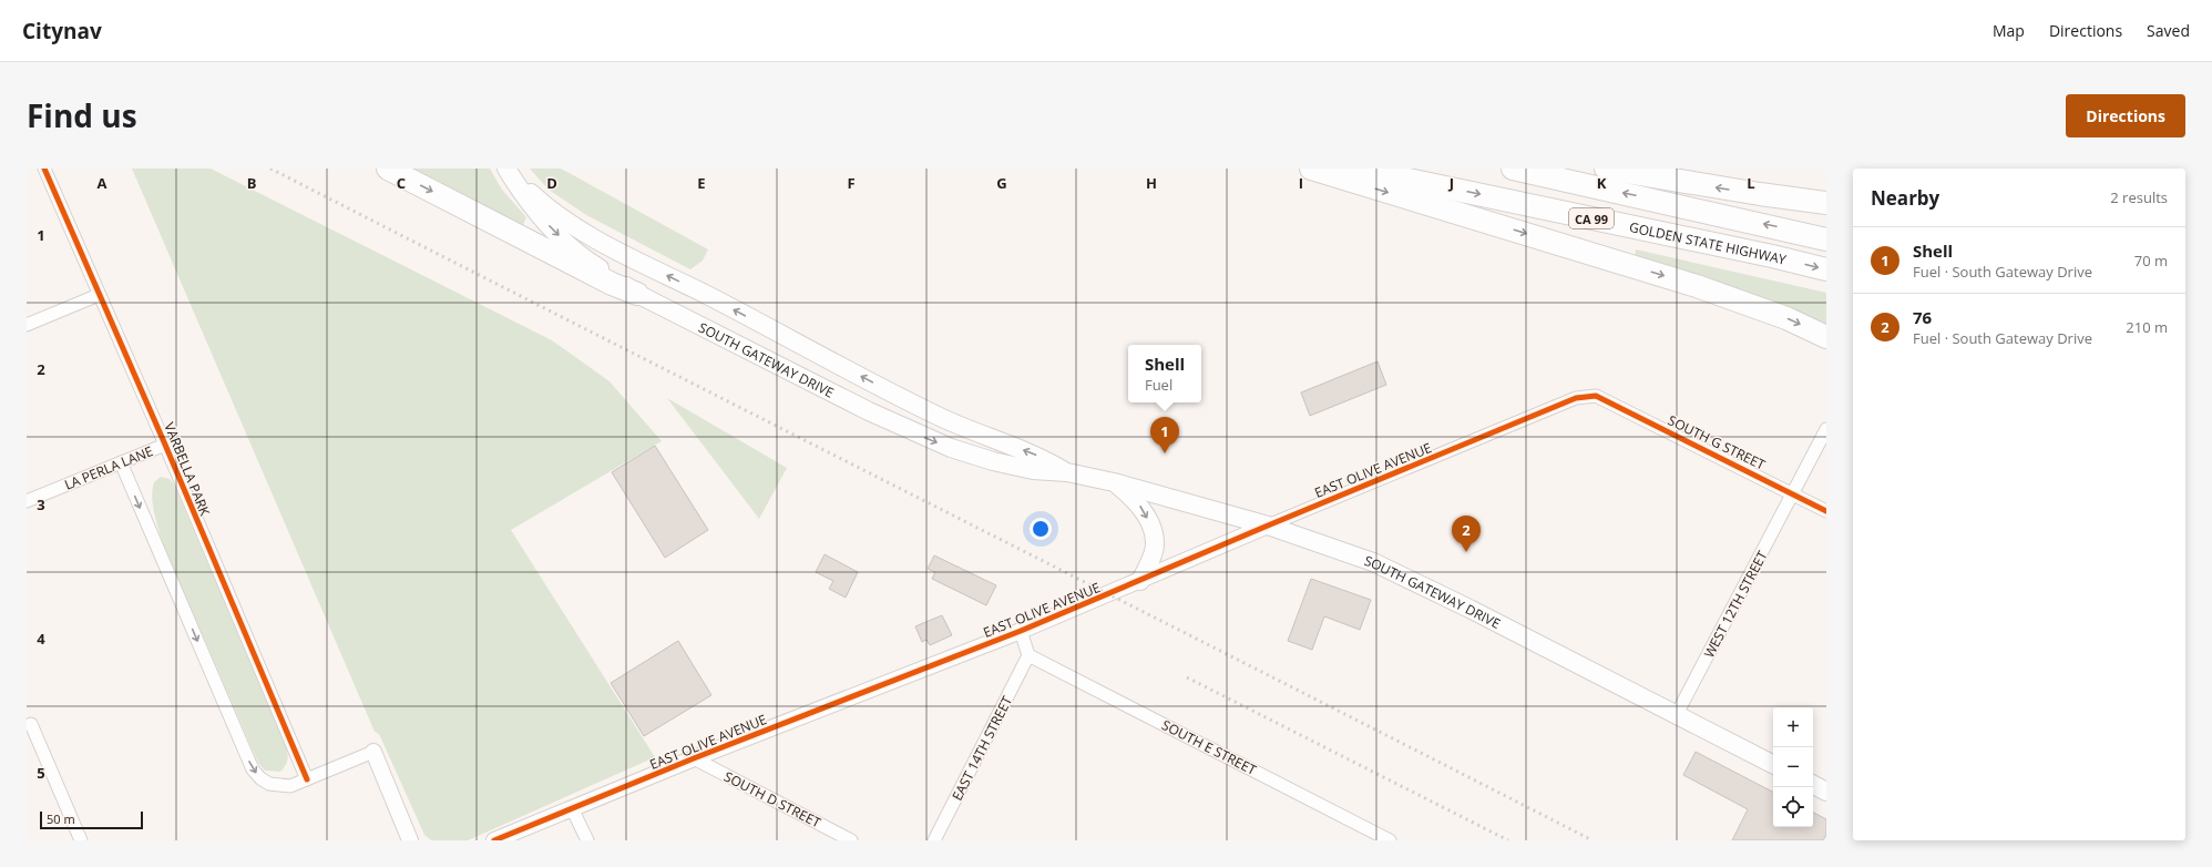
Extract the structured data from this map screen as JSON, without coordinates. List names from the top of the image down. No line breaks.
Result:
{"streets":{"highway":["CA 99","GOLDEN STATE HIGHWAY"],"main road":["SOUTH GATEWAY DRIVE"],"street":["SOUTH G STREET","LA PERLA LANE","VARBELLA PARK","EAST OLIVE AVENUE","WEST 12TH STREET","SOUTH E STREET","EAST 14TH STREET","SOUTH D STREET"]},"crossings":[["SOUTH GATEWAY DRIVE","EAST OLIVE AVENUE"],["SOUTH GATEWAY DRIVE","WEST 12TH STREET"],["SOUTH G STREET","EAST OLIVE AVENUE"],["SOUTH G STREET","WEST 12TH STREET"],["LA PERLA LANE","VARBELLA PARK"],["EAST OLIVE AVENUE","SOUTH D STREET"],["SOUTH E STREET","EAST 14TH STREET"]],"scale_bar":"50 m","page":{"header":"Citynav","nav":["Map","Directions","Saved"],"title":"Find us","buttons":"Directions","heading":["Nearby","2 results"],"list":[{"mark":"1","name":"Shell","note":"Fuel · South Gateway Drive","value":"70 m"},{"mark":"2","name":"76","note":"Fuel · South Gateway Drive","value":"210 m"}],"popup":["Shell","Fuel"],"pins":["1","2"],"map_buttons":["+","−"],"scale":"50 m"},"grid":{"columns":["A","B","C","D","E","F","G","H","I","J","K","L"],"rows":["1","2","3","4","5"]}}
